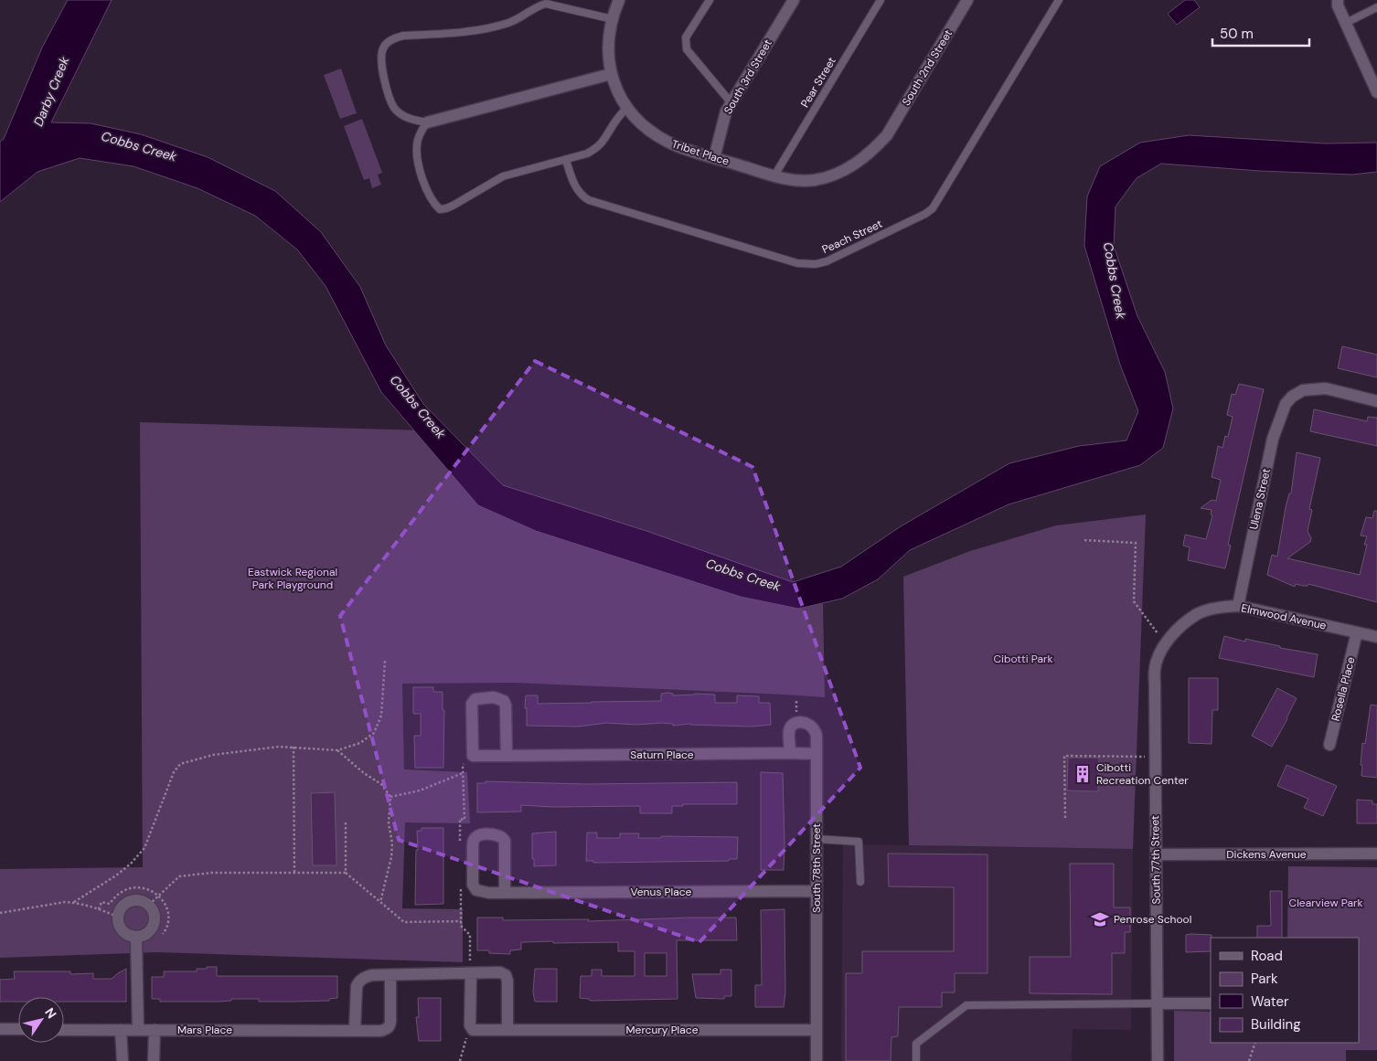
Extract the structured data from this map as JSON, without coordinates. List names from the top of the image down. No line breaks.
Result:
{"streets":{"street":["South 2nd Street","South 3rd Street","Tribet Place","Ulena Street","Elmwood Avenue","Rosella Place","Saturn Place","Dickens Avenue","South 77th Street","South 78th Street","Venus Place","Mars Place","Mercury Place"],"lane":["Pear Street","Peach Street"]},"crossings":[["South 2nd Street","Tribet Place"],["South 3rd Street","Tribet Place"],["Pear Street","Tribet Place"],["Ulena Street","Elmwood Avenue"],["Elmwood Avenue","Rosella Place"],["Elmwood Avenue","South 77th Street"],["Saturn Place","South 78th Street"],["Dickens Avenue","South 77th Street"],["South 78th Street","Venus Place"],["South 78th Street","Mercury Place"]],"water":["Darby Creek","Cobbs Creek"],"parks":["Eastwick Regional Park Playground","Cibotti Park","Clearview Park"],"places":{"building":["Cibotti Recreation Center"],"school or university":["Penrose School"]},"legend":["Road","Park","Water","Building"],"scale_bar":"50 m","north":"top right"}
